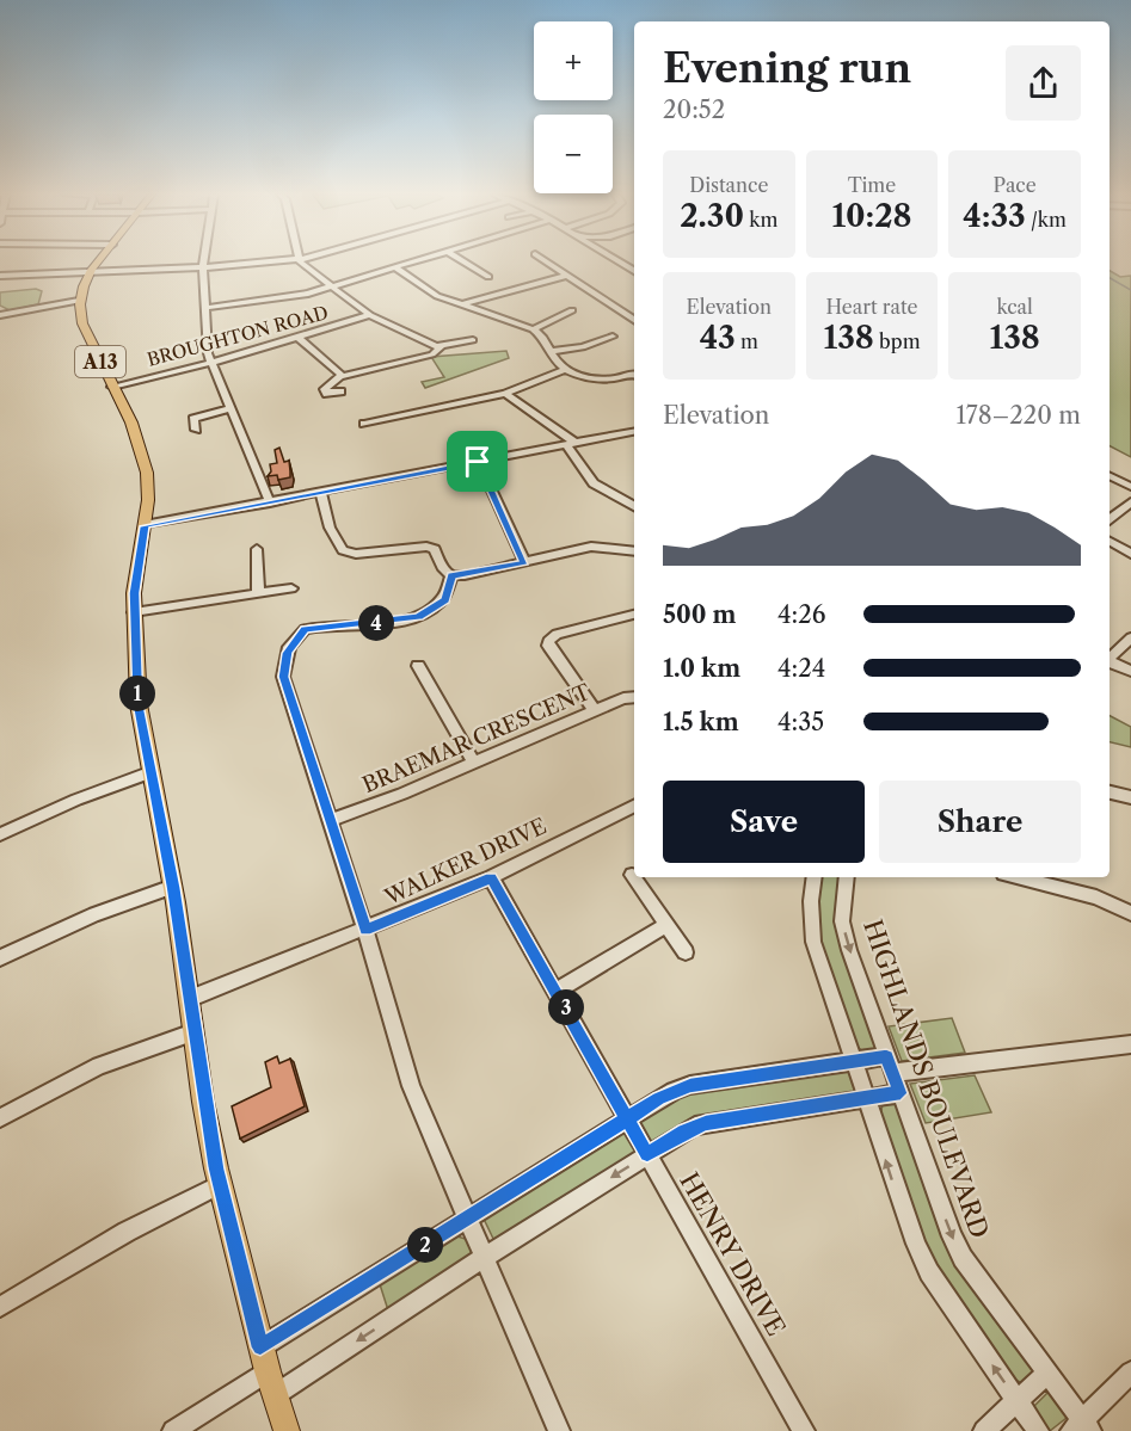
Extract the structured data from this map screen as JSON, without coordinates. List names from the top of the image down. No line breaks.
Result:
{"streets":{"main road":["A13"],"street":["BROUGHTON ROAD","BRAEMAR CRESCENT","WALKER DRIVE","HIGHLANDS BOULEVARD","HENRY DRIVE"]},"crossings":[["BROUGHTON ROAD","A13"],["A13","WALKER DRIVE"],["WALKER DRIVE","HENRY DRIVE"]],"page":{"map_buttons":["+","−"],"heading":["Evening run","20:52"],"stats":[["Distance","2.30 km"],["Time","10:28"],["Pace","4:33 /km"],["Elevation","43 m"],["Heart rate","138 bpm"],["kcal","138"]],"chart":["Elevation","178–220 m"],"list":[{"name":"500 m","note":"4:26"},{"name":"1.0 km","note":"4:24"},{"name":"1.5 km","note":"4:35"}],"pins":["4","1","3","2"],"buttons":["Save","Share"]}}
